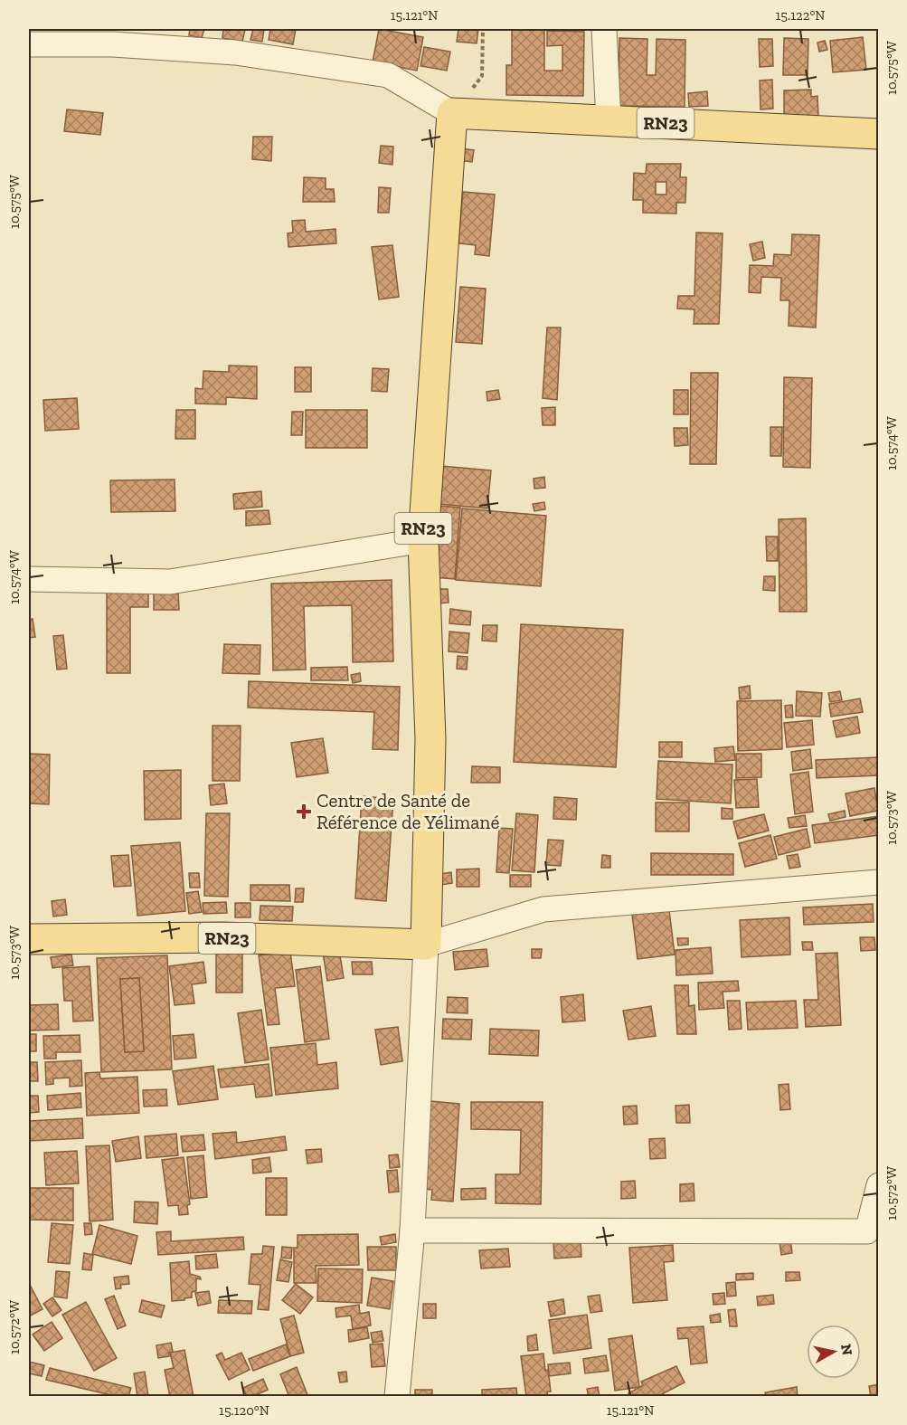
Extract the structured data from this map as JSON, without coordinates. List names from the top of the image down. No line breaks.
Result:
{"streets":{"main road":["RN23"]},"places":{"health":["Centre de Santé de Référence de Yélimané"]},"north":"right","coordinates":["15.121°N","15.122°N","10.575°W","10.574°W","10.573°W","10.572°W","15.120°N"]}
